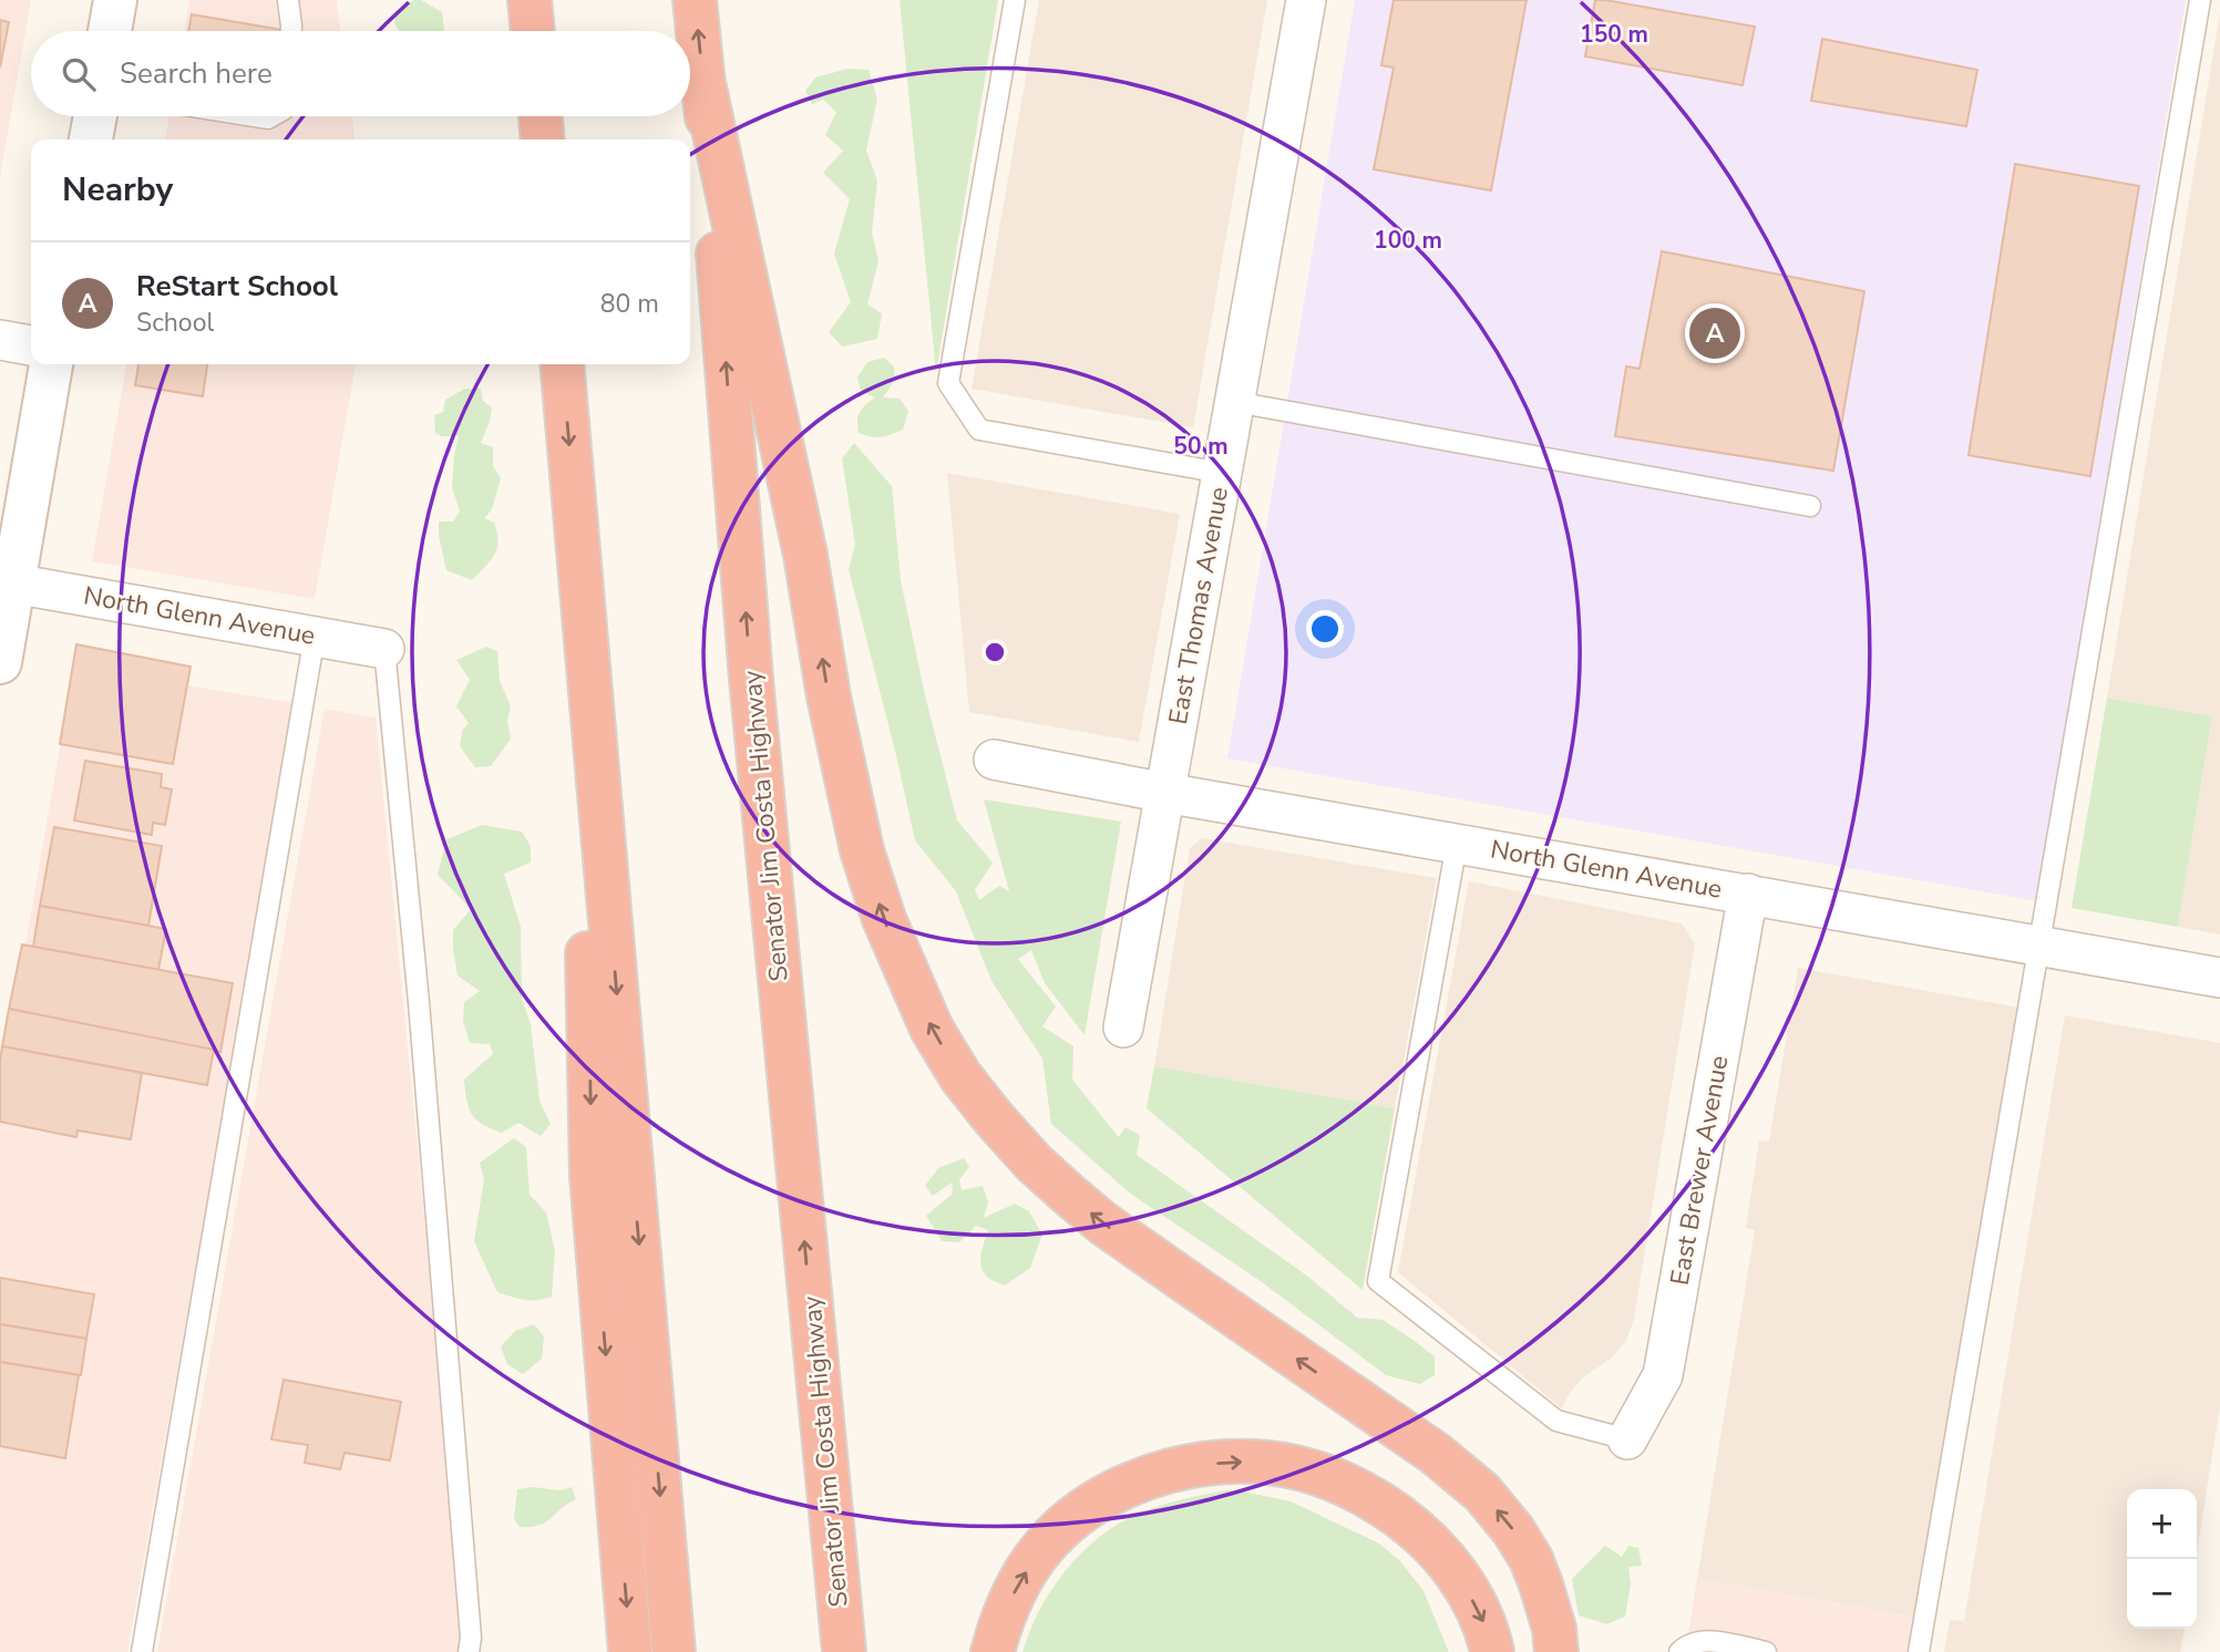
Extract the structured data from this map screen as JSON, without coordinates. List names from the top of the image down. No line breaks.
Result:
{"streets":{"highway":["Senator Jim Costa Highway"],"street":["East Thomas Avenue","North Glenn Avenue","East Brewer Avenue"]},"crossings":[["East Thomas Avenue","North Glenn Avenue"],["North Glenn Avenue","East Brewer Avenue"]],"page":{"search":"Search here","heading":"Nearby","list":[{"mark":"A","name":"ReStart School","note":"School","value":"80 m"}],"pins":"A","map_buttons":["+","−"]},"rings":["150 m","100 m","50 m"]}
